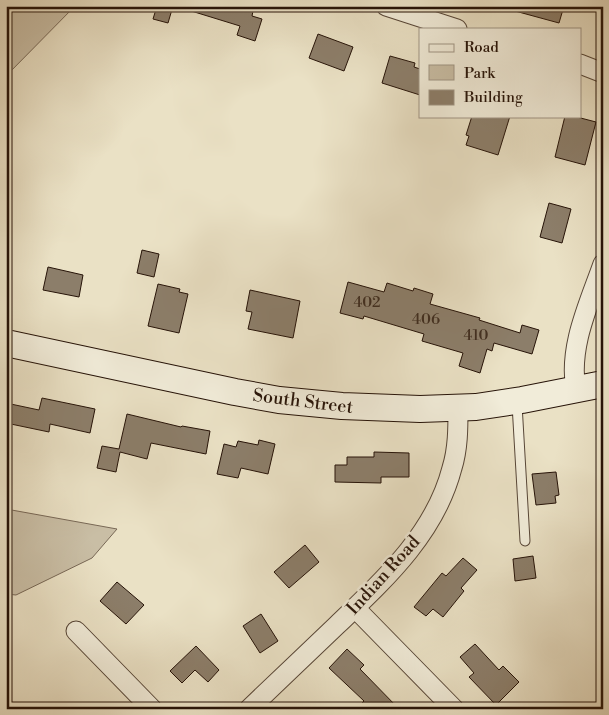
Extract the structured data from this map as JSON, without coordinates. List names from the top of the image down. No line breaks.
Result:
{"streets":{"main road":["South Street"],"street":["Indian Road"]},"crossings":[["South Street","Indian Road"]],"house_numbers":["402","406","410"],"legend":["Road","Park","Building"]}
